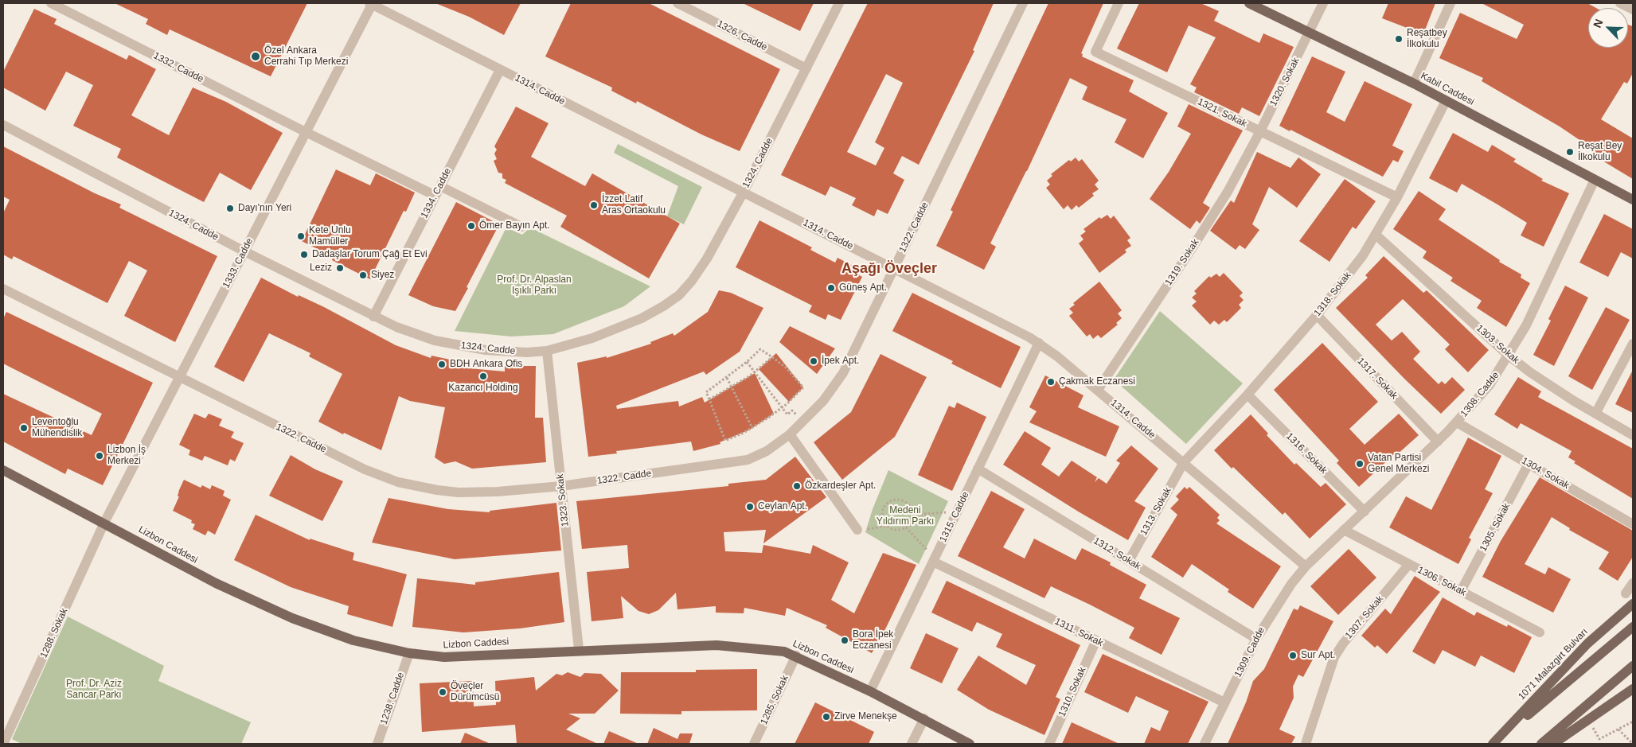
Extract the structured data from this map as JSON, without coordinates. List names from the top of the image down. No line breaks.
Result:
{"streets":{"main road":["Kabil Caddesi","Lizbon Caddesi","1071 Malazgirt Bulvarı"],"street":["1326. Cadde","1332. Cadde","1320. Sokak","1314. Cadde","1321. Sokak","1324. Cadde","1334. Cadde","1322. Cadde","1319. Sokak","1333. Cadde","1318. Sokak","1303. Sokak","1317. Sokak","1308. Cadde","1316. Sokak","1304. Sokak","1323. Sokak","1313. Sokak","1315. Cadde","1305. Sokak","1312. Sokak","1306. Sokak","1307. Sokak","1311. Sokak","1288. Sokak","1309. Cadde","1310. Sokak","1238. Cadde","1285. Sokak"]},"crossings":[["1326. Cadde","1324. Cadde"],["1332. Cadde","1334. Cadde"],["1332. Cadde","1333. Cadde"],["1320. Sokak","Kabil Caddesi"],["1320. Sokak","1321. Sokak"],["1320. Sokak","1319. Sokak"],["Kabil Caddesi","1318. Sokak"],["Kabil Caddesi","1308. Cadde"],["1314. Cadde","1324. Cadde"],["1314. Cadde","1334. Cadde"],["1314. Cadde","1322. Cadde"],["1314. Cadde","1319. Sokak"],["1314. Cadde","1333. Cadde"],["1314. Cadde","1318. Sokak"],["1314. Cadde","1308. Cadde"],["1314. Cadde","1313. Sokak"],["1314. Cadde","1315. Cadde"],["1314. Cadde","1309. Cadde"],["1321. Sokak","1319. Sokak"],["1321. Sokak","1318. Sokak"],["1324. Cadde","1334. Cadde"],["1324. Cadde","1333. Cadde"],["1324. Cadde","1323. Sokak"],["1322. Cadde","1333. Cadde"],["1322. Cadde","1323. Sokak"],["1333. Cadde","Lizbon Caddesi"],["1333. Cadde","1288. Sokak"],["1318. Sokak","1303. Sokak"],["1318. Sokak","1317. Sokak"],["1318. Sokak","1316. Sokak"],["1318. Sokak","1313. Sokak"],["1303. Sokak","1308. Cadde"],["1317. Sokak","1308. Cadde"],["1308. Cadde","1316. Sokak"],["1308. Cadde","1304. Sokak"],["1308. Cadde","1306. Sokak"],["1308. Cadde","1309. Cadde"],["1304. Sokak","1305. Sokak"],["1323. Sokak","Lizbon Caddesi"],["1313. Sokak","1312. Sokak"],["1315. Cadde","Lizbon Caddesi"],["1315. Cadde","1312. Sokak"],["1315. Cadde","1311. Sokak"],["1305. Sokak","1306. Sokak"],["Lizbon Caddesi","1288. Sokak"],["Lizbon Caddesi","1238. Cadde"],["Lizbon Caddesi","1285. Sokak"],["1312. Sokak","1309. Cadde"],["1306. Sokak","1307. Sokak"],["1311. Sokak","1309. Cadde"],["1311. Sokak","1310. Sokak"]],"districts":["Aşağı Öveçler"],"parks":["Prof. Dr. Alpaslan Işıklı Parkı","Medeni Yıldırım Parkı","Prof. Dr. Aziz Sancar Parkı"],"places":["Reşatbey İlkokulu","Özel Ankara Cerrahi Tıp Merkezi","Reşat Bey İlkokulu","İzzet Latif Aras Ortaokulu","Dayı'nın Yeri","Ömer Bayın Apt.","Kete Unlu Mamüller","Dadaşlar Torum Çağ Et Evi","Leziz","Siyez","Güneş Apt.","İpek Apt.","BDH Ankara Ofis","Kazancı Holding","Çakmak Eczanesi","Leventoğlu Mühendislik","Lizbon İş Merkezi","Vatan Partisi Genel Merkezi","Özkardeşler Apt.","Ceylan Apt.","Bora İpek Eczanesi","Sur Apt.","Öveçler Dürümcüsü","Zirve Menekşe"],"north":"top left"}
